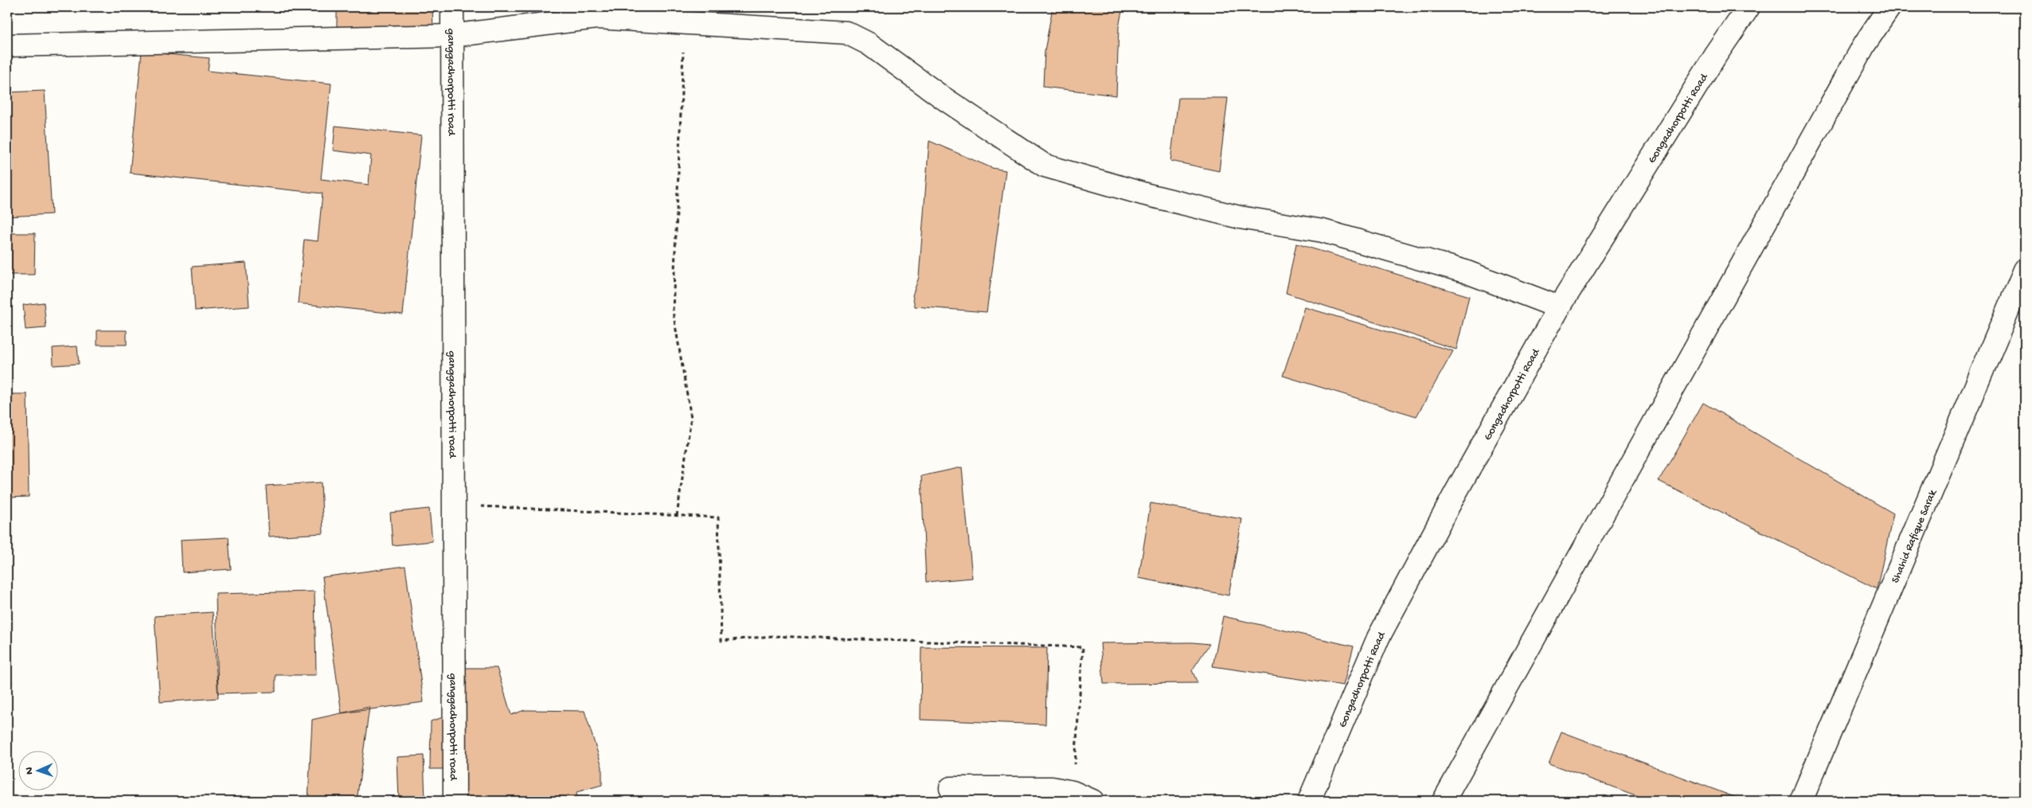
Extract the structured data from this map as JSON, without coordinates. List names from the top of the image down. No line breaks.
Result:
{"streets":{"street":["ganggadhorpotti road","Gongadhorpotti Road","Shahid Rafique Sarak"]},"north":"left"}
